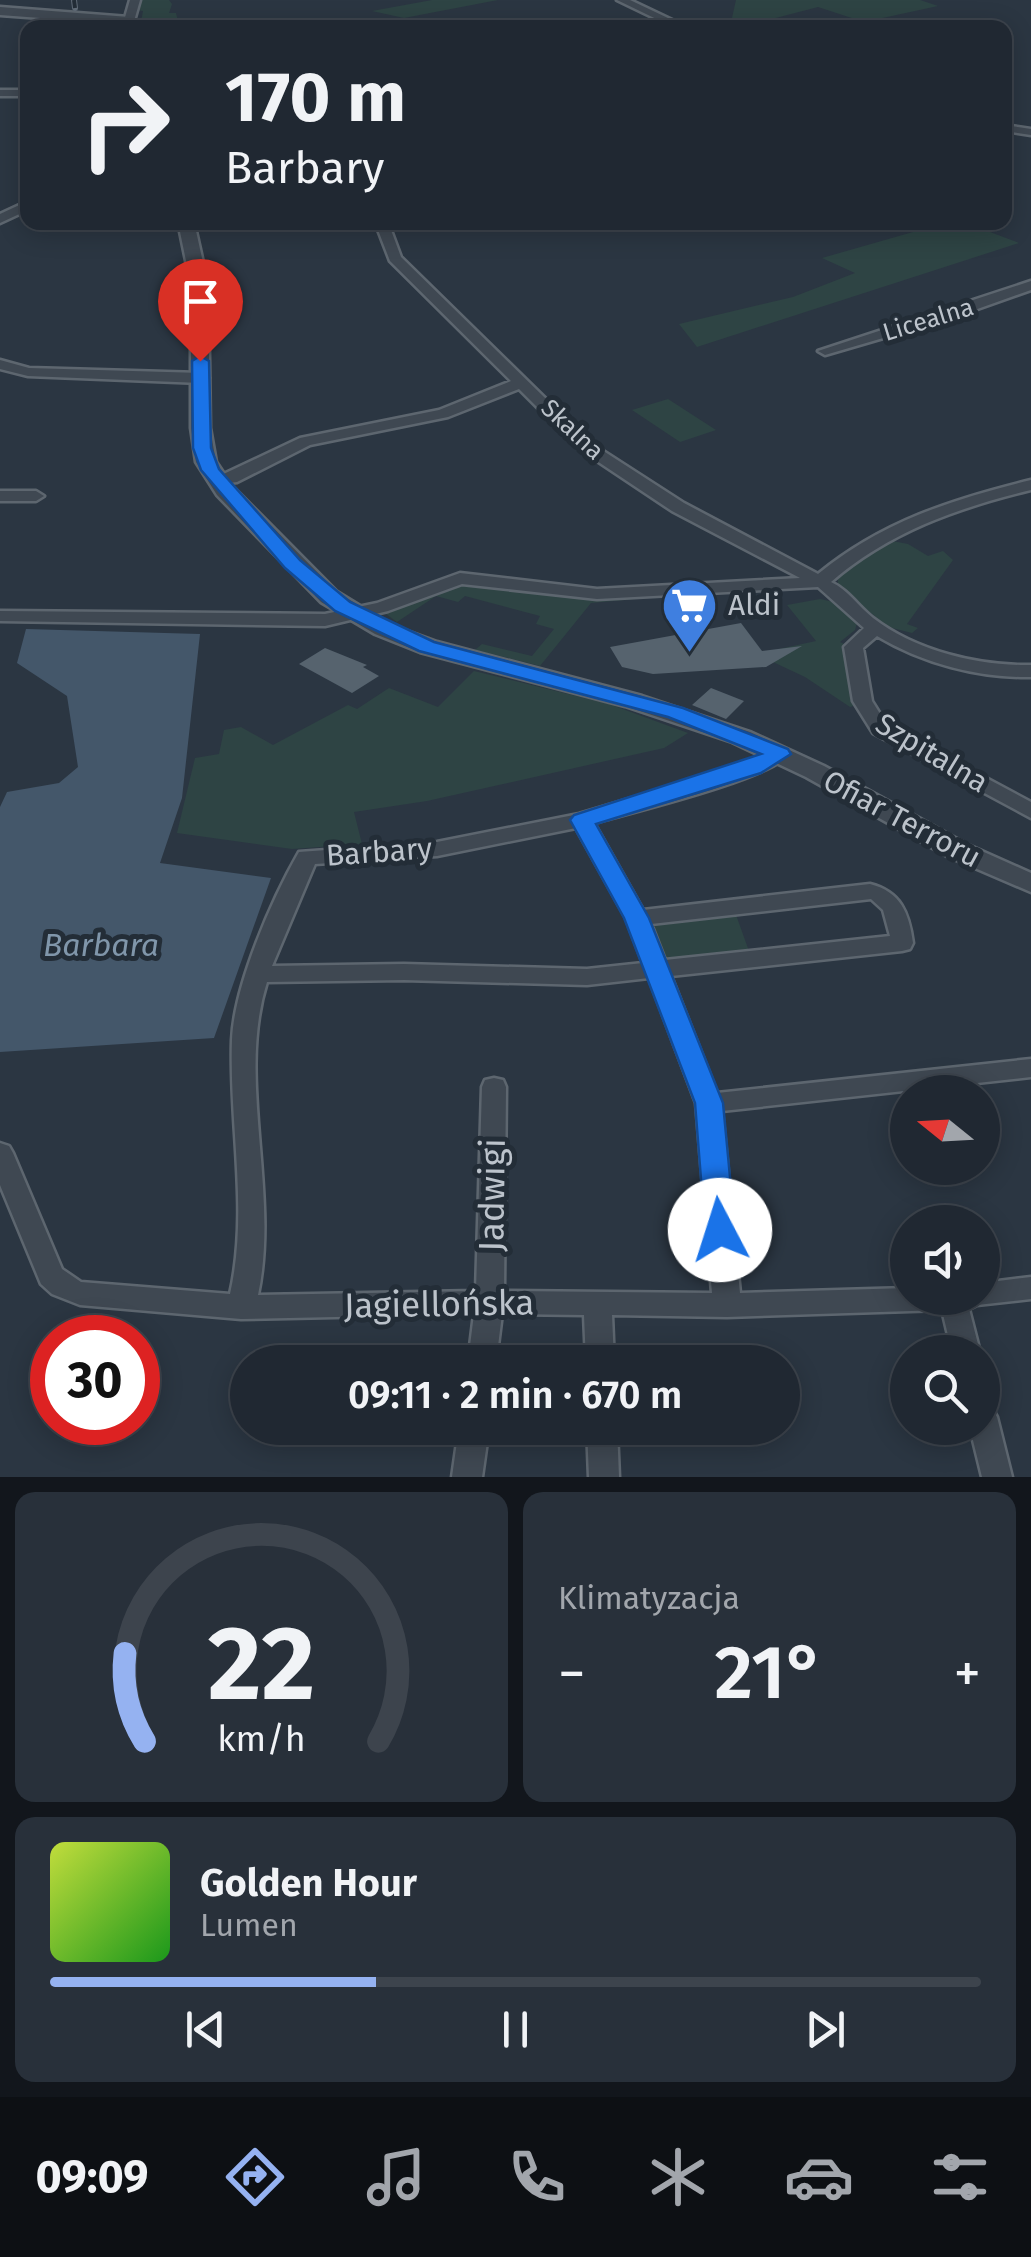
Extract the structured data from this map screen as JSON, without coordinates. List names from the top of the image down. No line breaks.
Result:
{"streets":{"street":["Licealna","Skalna","Szpitalna","Ofiar Terroru","Barbary","Jadwigi","Jagiellońska"]},"crossings":[["Ofiar Terroru","Barbary"],["Barbary","Jagiellońska"],["Jadwigi","Jagiellońska"]],"water":["Barbara"],"places":{"supermarket":["Aldi"]},"north":"left","page":{"turn":["170 m","Barbary"],"limit":"30","trip":"09:11 · 2 min · 670 m","tile":"Klimatyzacja","heat":["−","21°","+"],"song":["Golden Hour","Lumen"],"tabs":"09:09","gauge":["22","km/h"]}}
